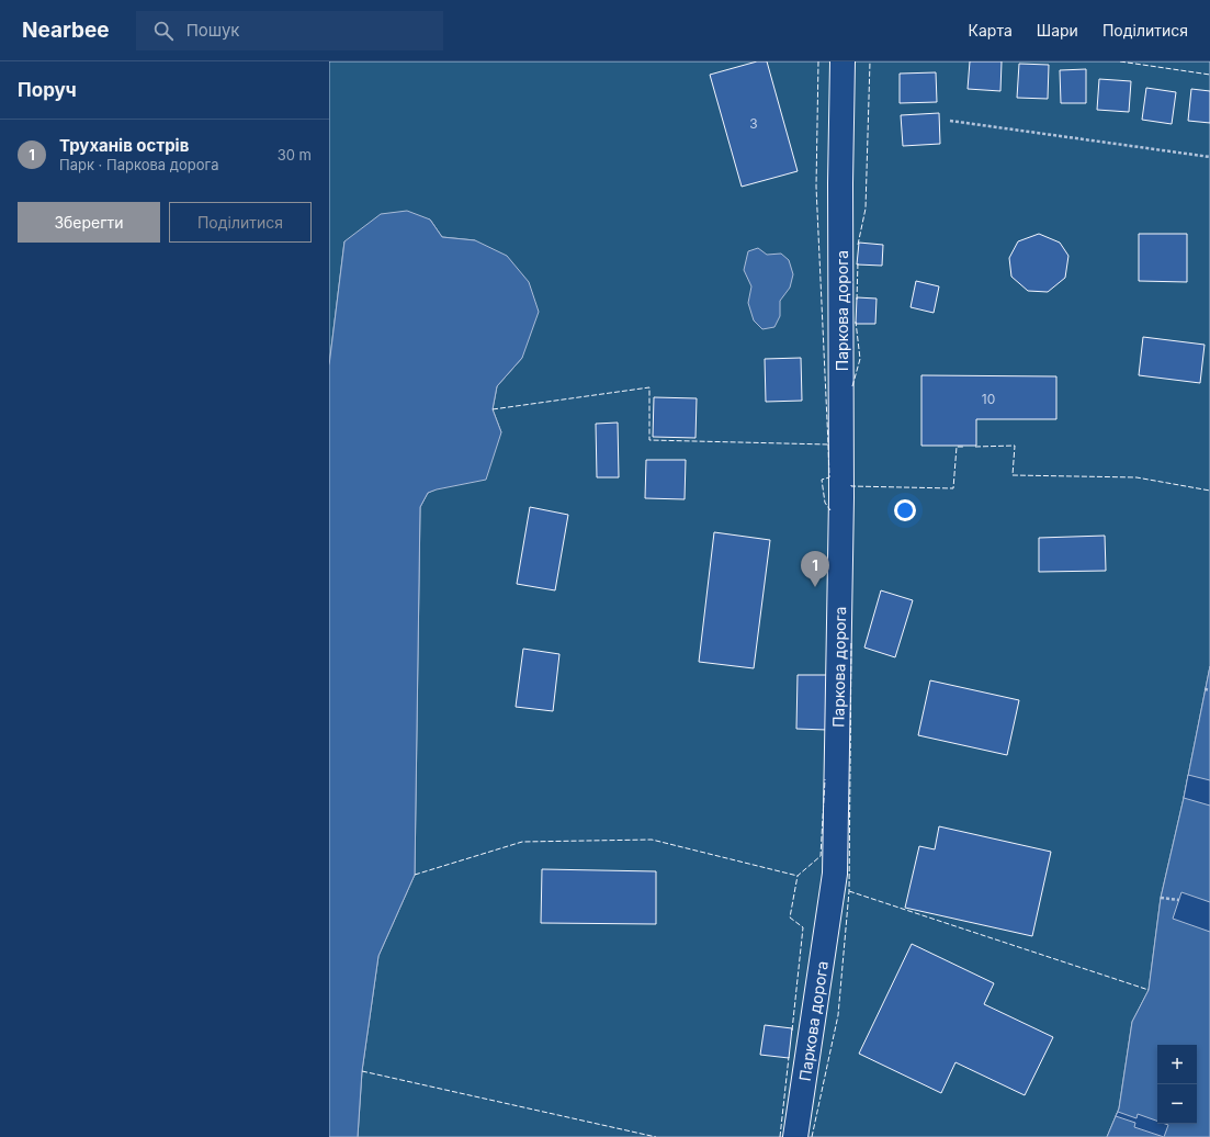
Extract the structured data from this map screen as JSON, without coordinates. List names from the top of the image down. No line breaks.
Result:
{"streets":{"street":["Паркова дорога"]},"house_numbers":["3","10"],"page":{"header":"Nearbee","search":"Пошук","nav":["Карта","Шари","Поділитися"],"heading":"Поруч","list":[{"mark":"1","name":"Труханів острів","note":"Парк · Паркова дорога","value":"30 m"}],"buttons":["Зберегти","Поділитися"],"pins":"1","map_buttons":["+","−"]}}
